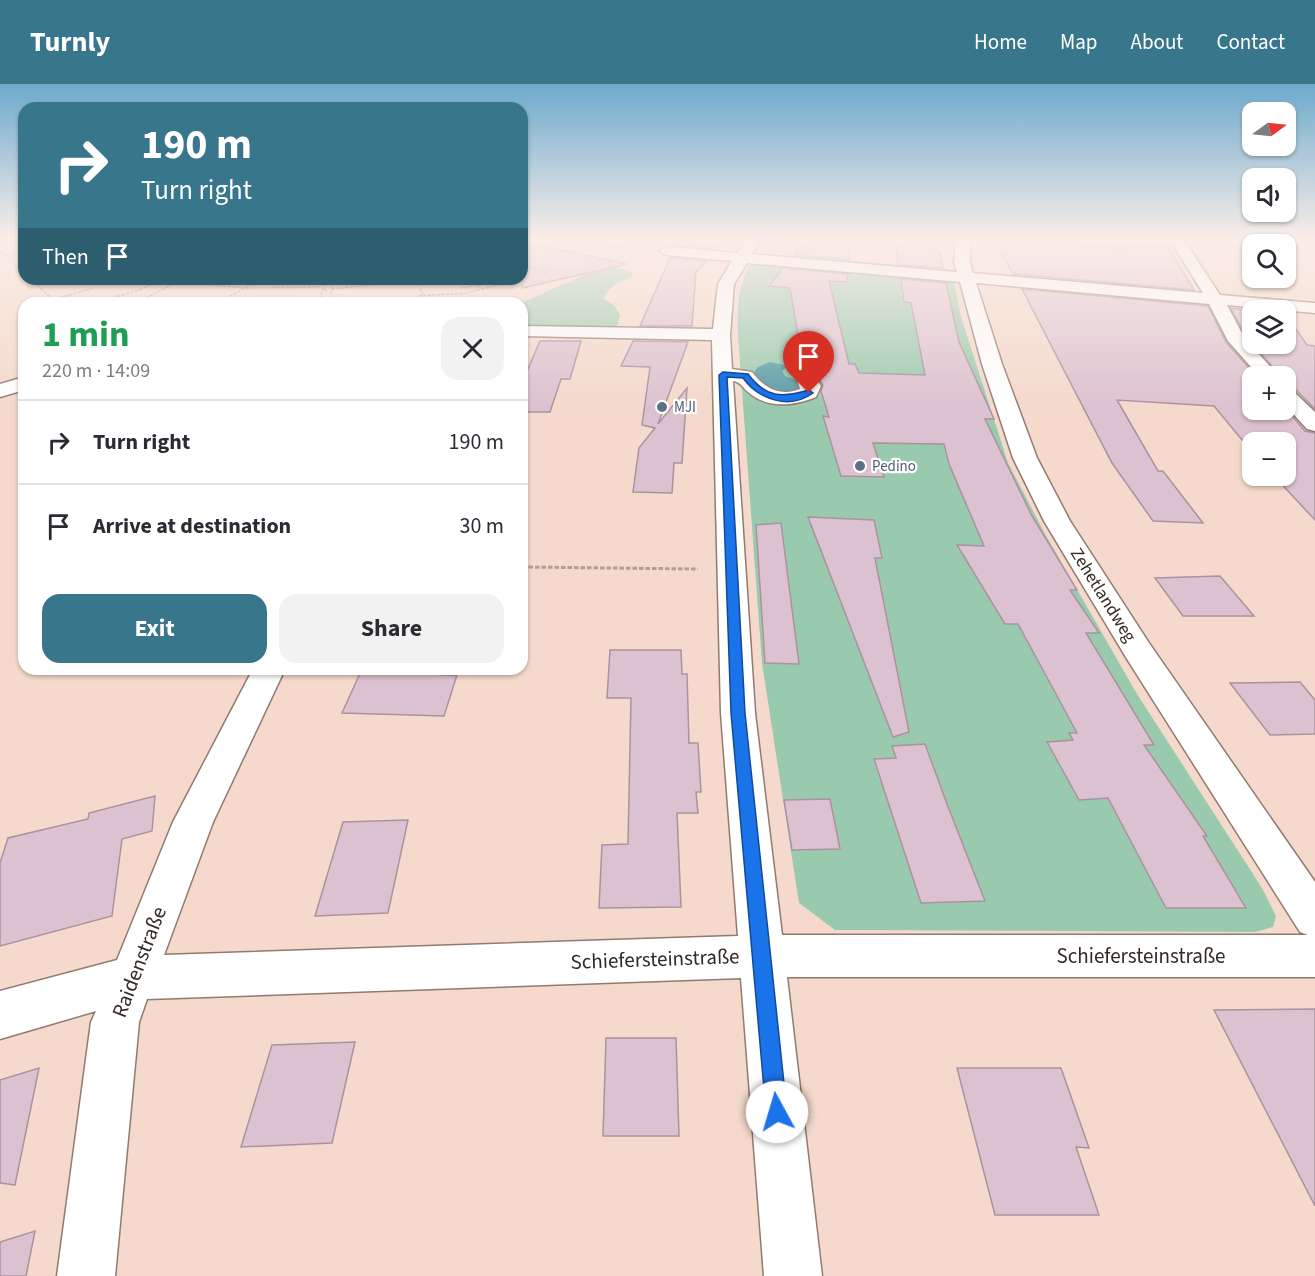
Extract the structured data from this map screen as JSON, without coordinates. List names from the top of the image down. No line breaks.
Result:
{"streets":{"street":["Zehetlandweg","Schiefersteinstraße","Raidenstraße"]},"crossings":[["Schiefersteinstraße","Raidenstraße"]],"places":["MJI","Pedino"],"north":"right","page":{"header":"Turnly","nav":["Home","Map","About","Contact"],"map_buttons":["+","−"],"turn":["190 m","Turn right"],"then":"Then","heading":["1 min","220 m · 14:09"],"list":[{"name":"Turn right","value":"190 m"},{"name":"Arrive at destination","value":"30 m"}],"buttons":["Exit","Share"]}}
